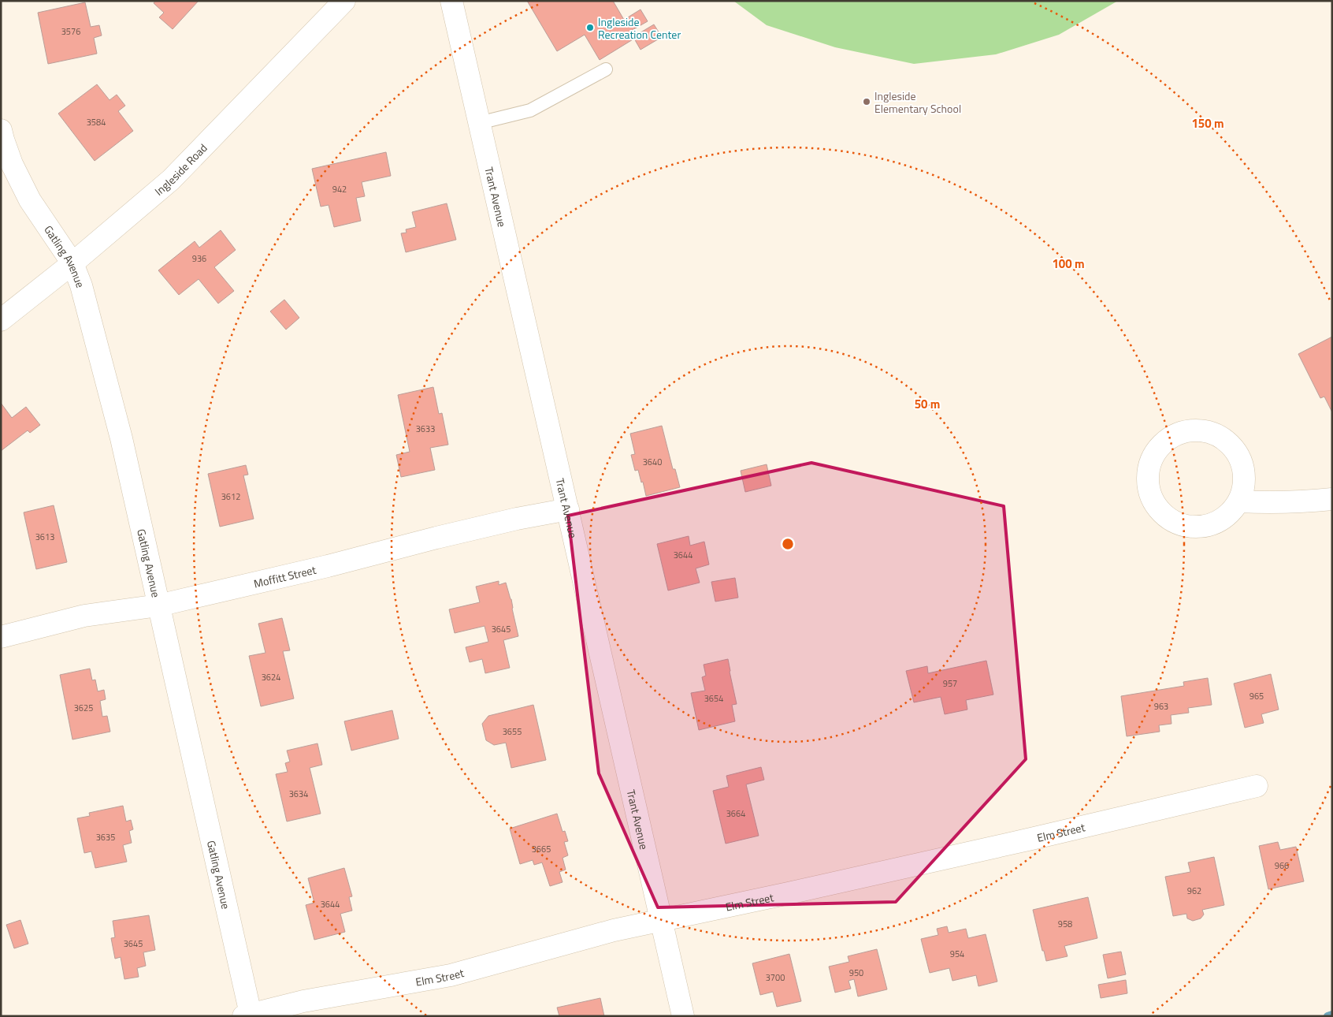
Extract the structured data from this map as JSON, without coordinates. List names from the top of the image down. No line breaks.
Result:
{"streets":{"street":["Ingleside Road","Trant Avenue","Gatling Avenue","Moffitt Street","Elm Street"]},"crossings":[["Ingleside Road","Gatling Avenue"],["Trant Avenue","Moffitt Street"],["Trant Avenue","Elm Street"],["Gatling Avenue","Moffitt Street"],["Gatling Avenue","Elm Street"]],"places":["Ingleside Recreation Center","Ingleside Elementary School"],"house_numbers":["3576","3584","942","936","3633","3640","3612","3613","3644","3645","3624","957","965","3654","963","3625","3655","3634","3664","3635","3665","966","962","3644","958","3645","954","950","3700"],"rings":["150 m","100 m","50 m"]}
